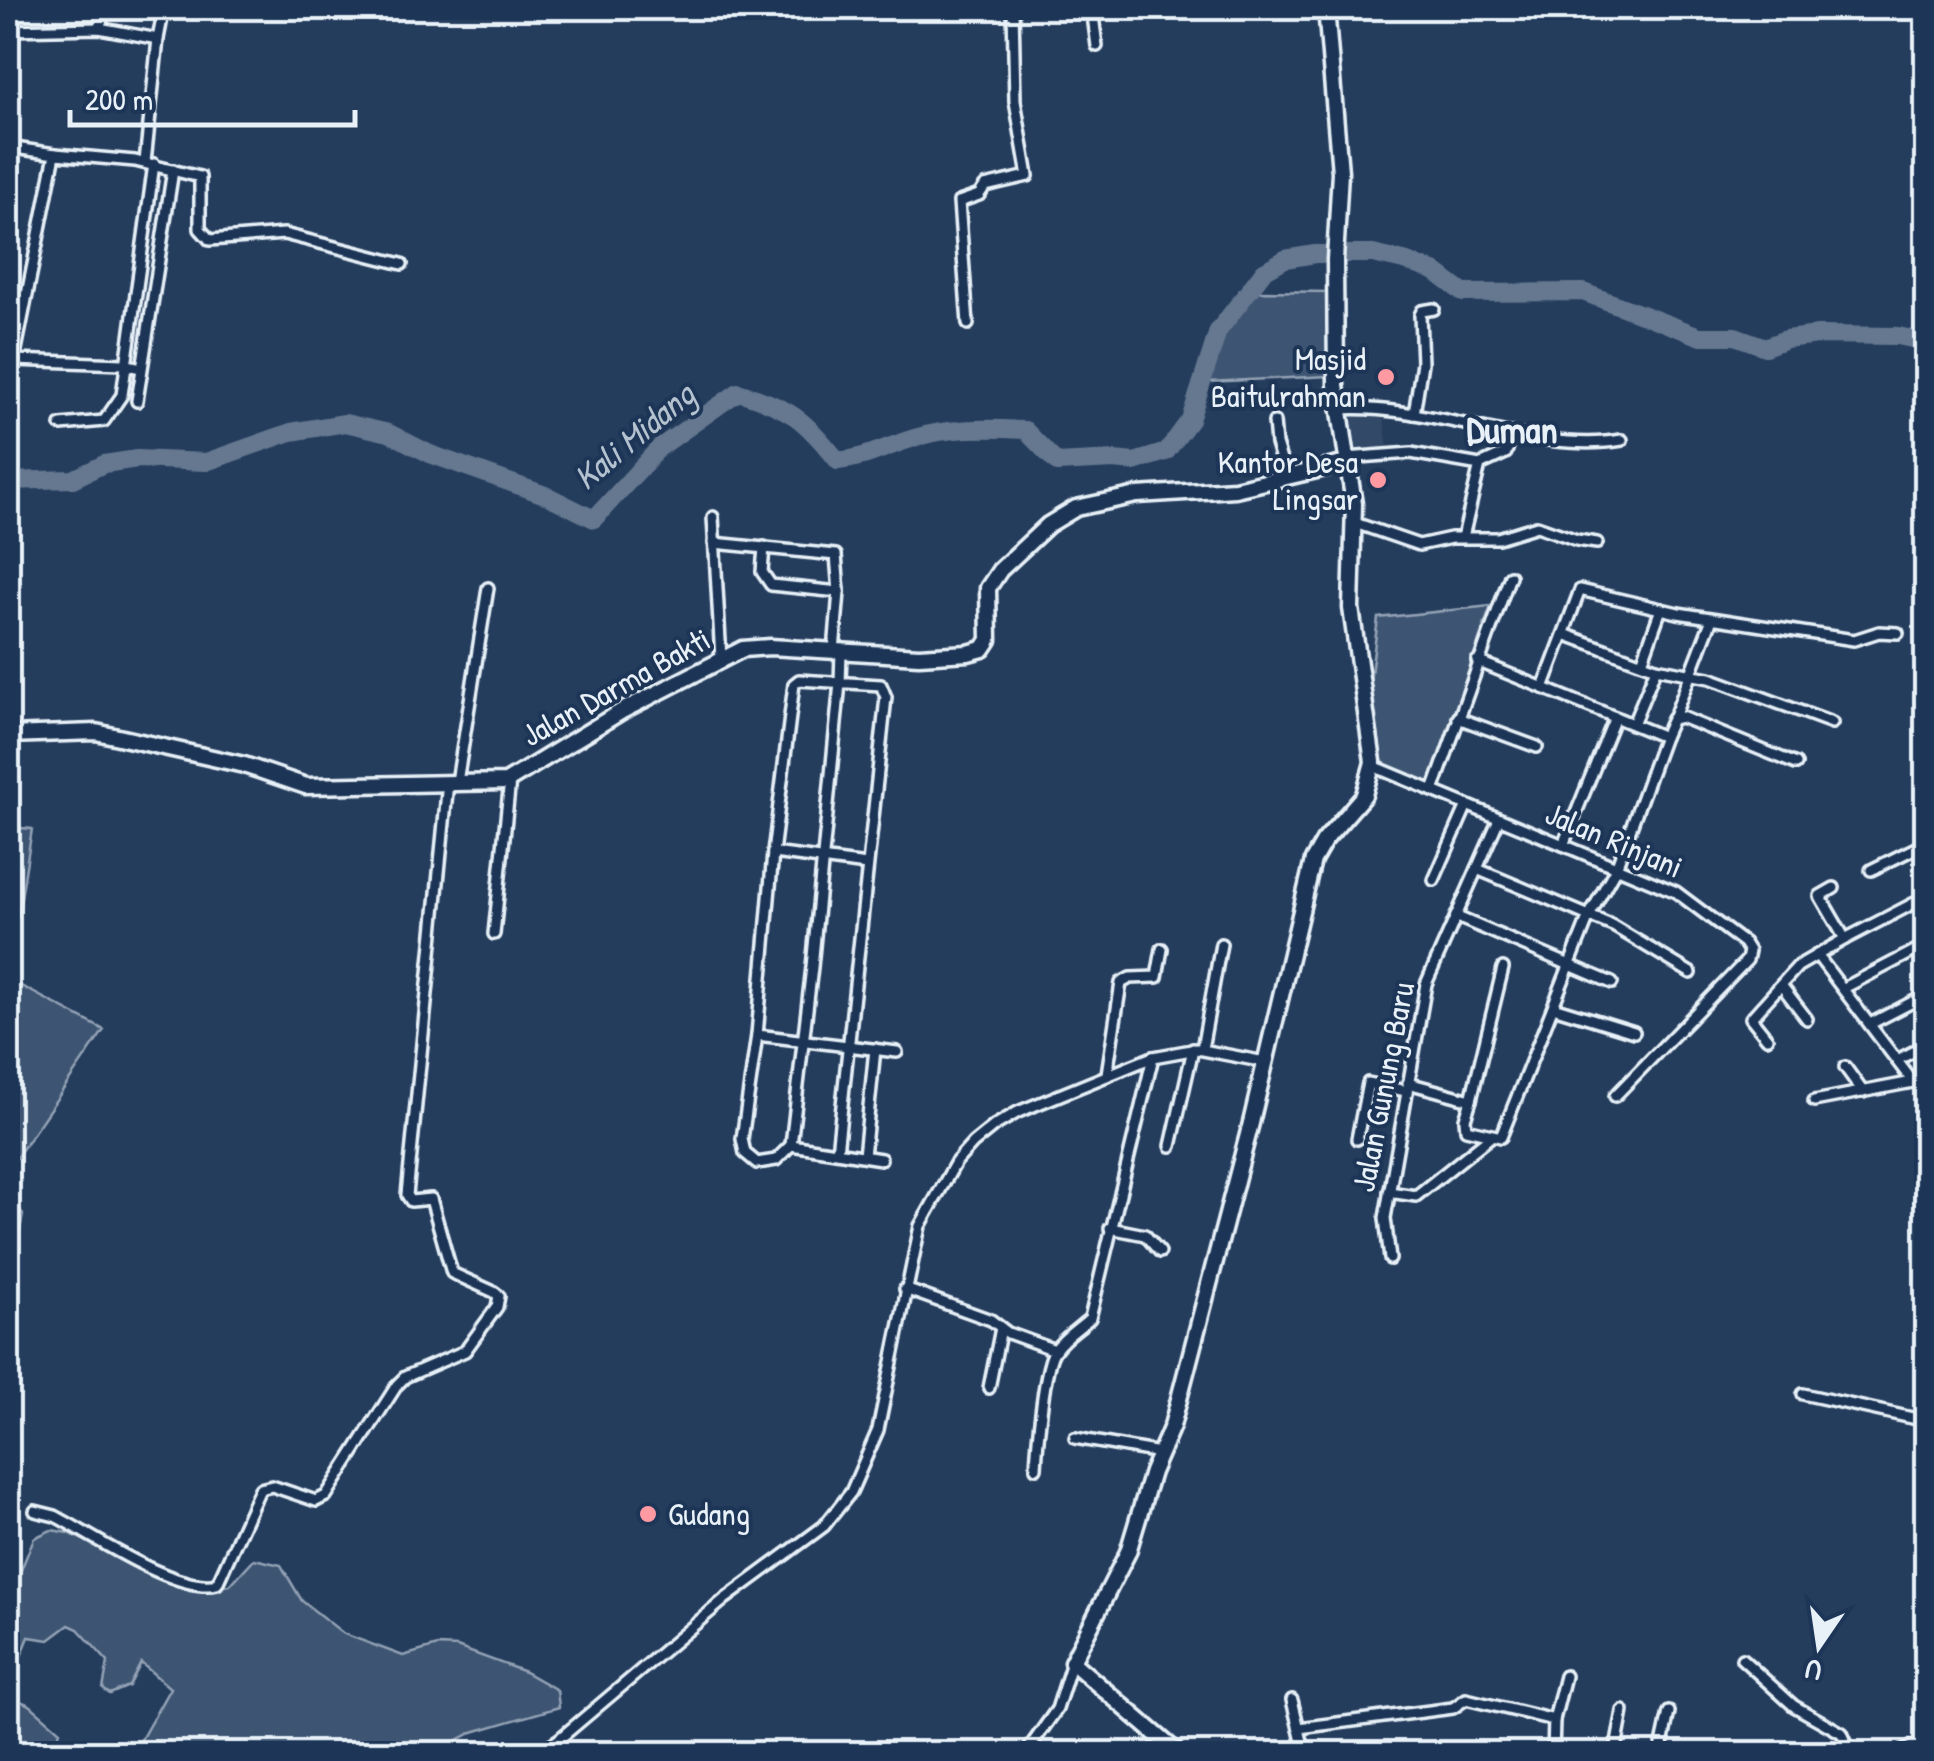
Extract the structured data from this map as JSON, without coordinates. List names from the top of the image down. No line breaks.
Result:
{"streets":{"street":["Jalan Darma Bakti","Jalan Rinjani","Jalan Gunung Baru"]},"crossings":[["Jalan Rinjani","Jalan Gunung Baru"]],"districts":["Duman"],"water":["Kali Midang"],"places":["Masjid Baitulrahman","Kantor Desa Lingsar","Gudang"],"scale_bar":"200 m","north":"bottom"}
